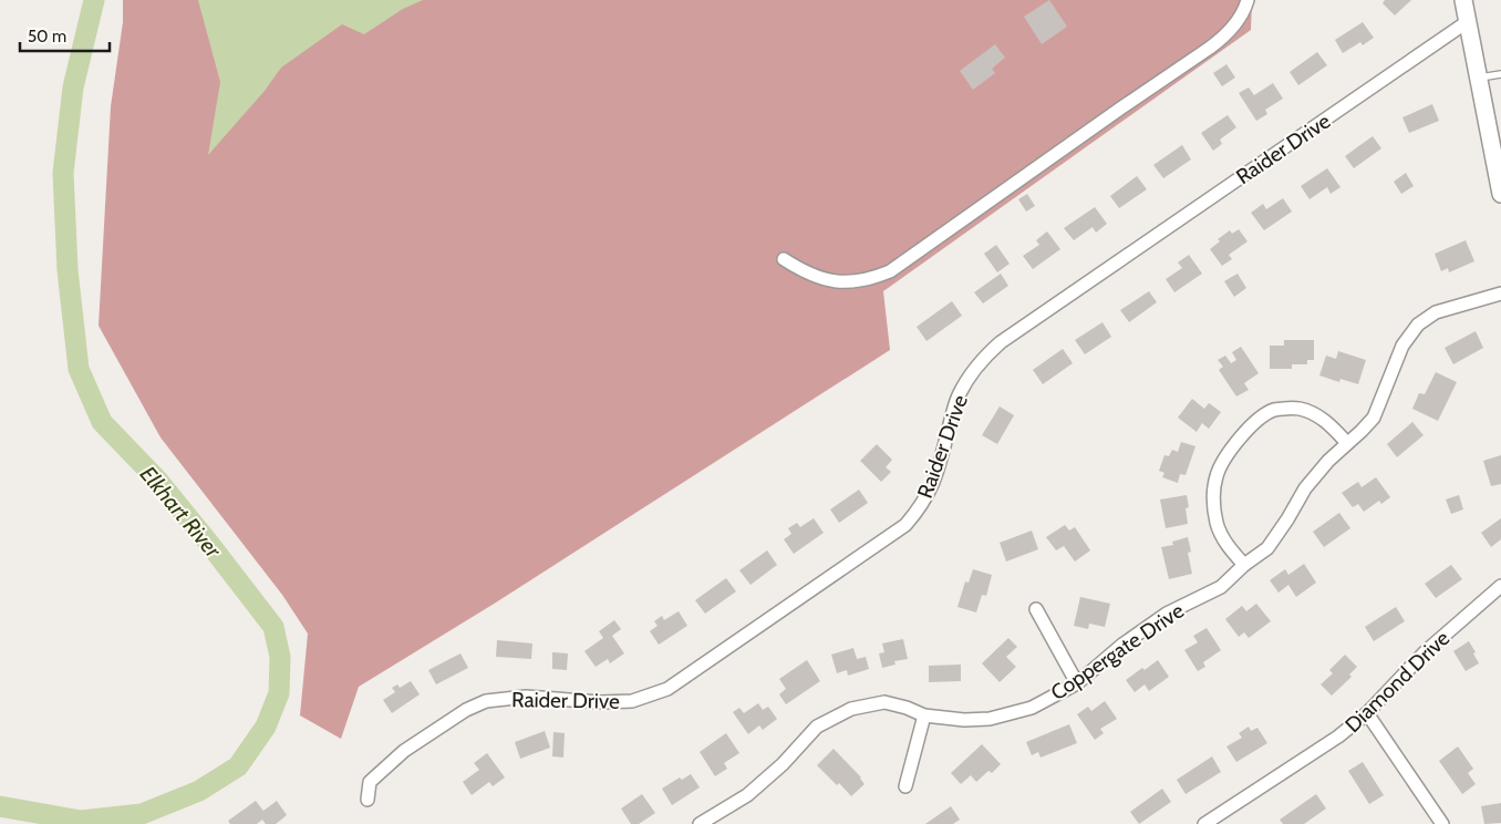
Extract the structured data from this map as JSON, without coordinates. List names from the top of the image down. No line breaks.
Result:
{"streets":{"street":["Raider Drive","Coppergate Drive","Diamond Drive"]},"water":["Elkhart River"],"scale_bar":"50 m"}
